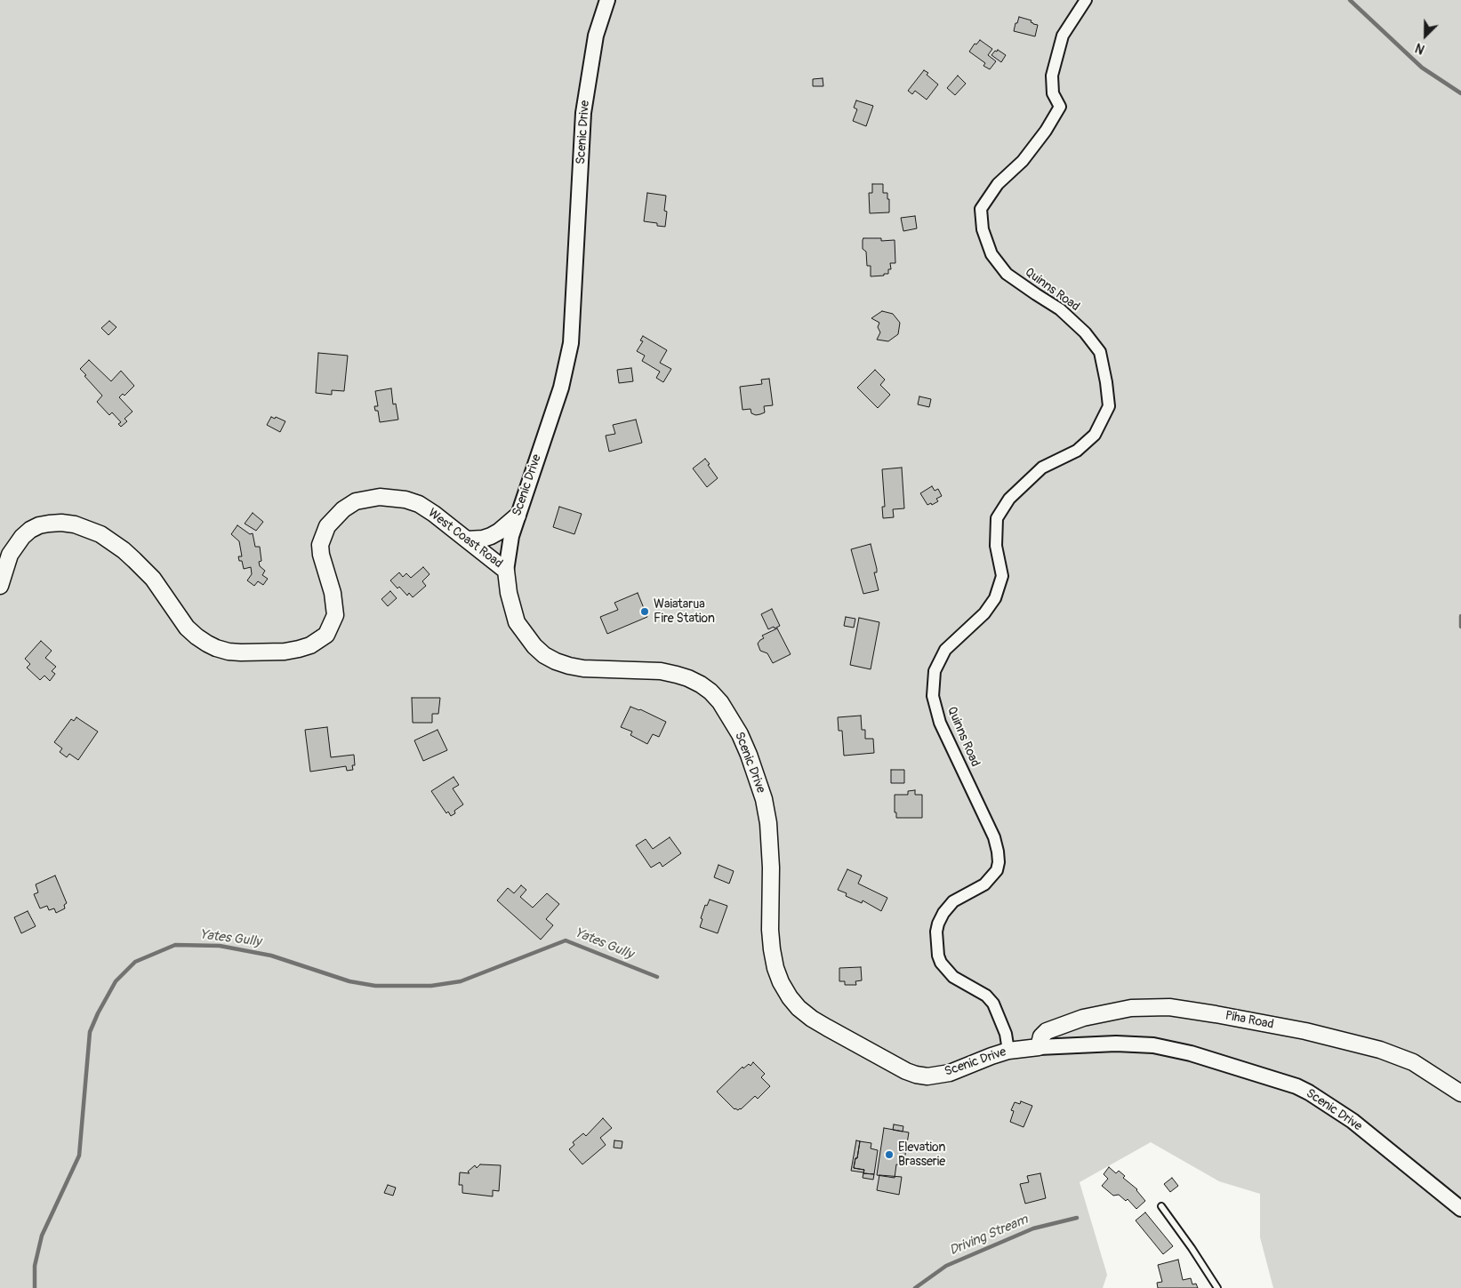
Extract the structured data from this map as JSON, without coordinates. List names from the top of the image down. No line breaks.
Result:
{"streets":{"main road":["Scenic Drive","West Coast Road","Piha Road"],"street":["Quinns Road"]},"crossings":[["Scenic Drive","Quinns Road"],["Scenic Drive","West Coast Road"],["Scenic Drive","Piha Road"]],"water":["Yates Gully","Driving Stream"],"places":["Waiatarua Fire Station","Elevation Brasserie"],"north":"bottom left"}
